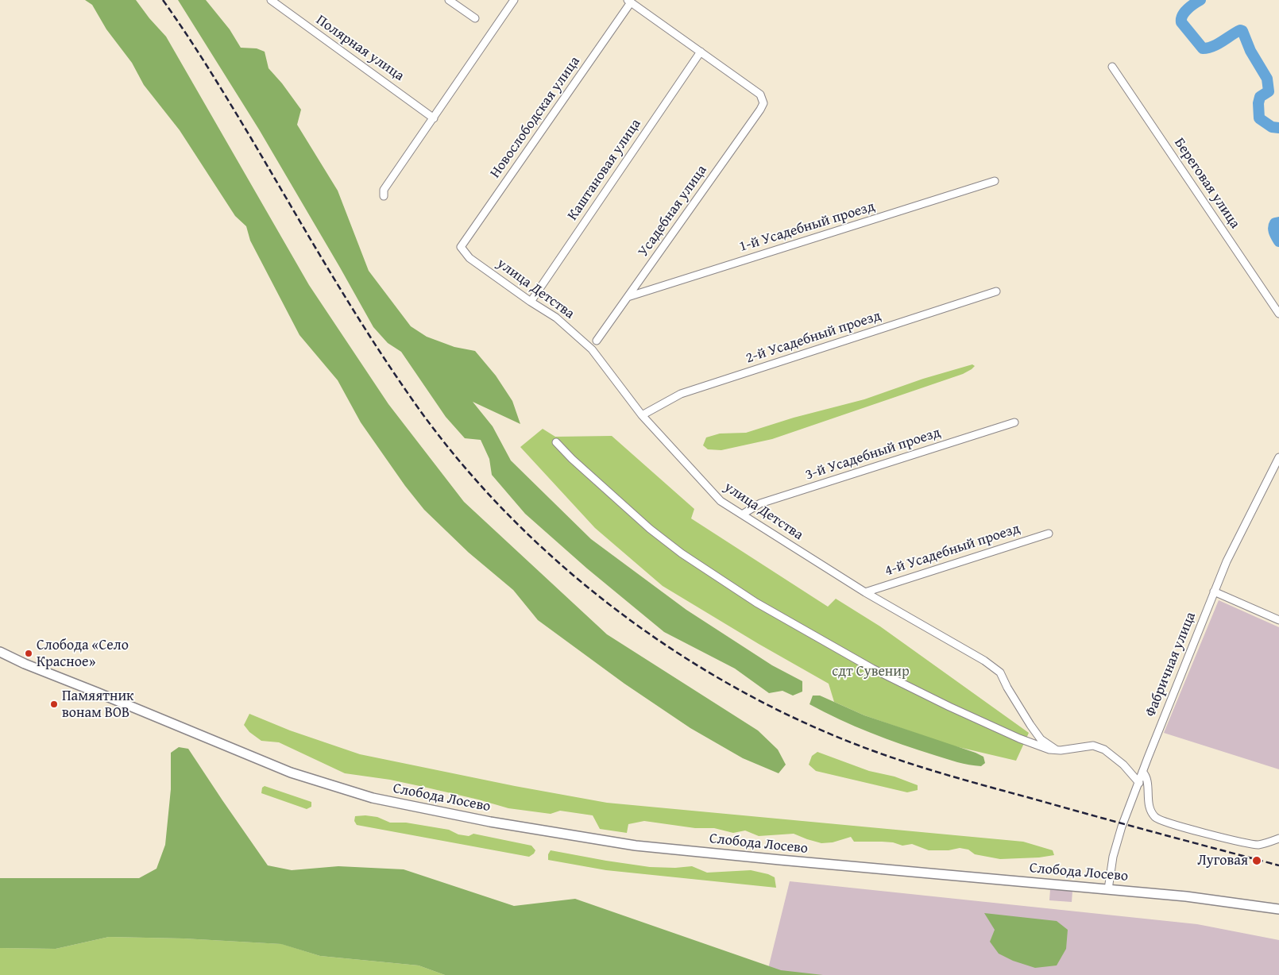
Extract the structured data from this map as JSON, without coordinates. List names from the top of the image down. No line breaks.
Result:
{"streets":{"main road":["Слобода Лосево"],"street":["Полярная улица","Новослободская улица","Каштановая улица","Береговая улица","Усадебная улица","1-й Усадебный проезд","улица Детства","2-й Усадебный проезд","3-й Усадебный проезд","4-й Усадебный проезд","Фабричная улица"]},"crossings":[["Новослободская улица","улица Детства"],["Каштановая улица","Усадебная улица"],["Каштановая улица","улица Детства"],["Усадебная улица","1-й Усадебный проезд"],["улица Детства","2-й Усадебный проезд"],["улица Детства","3-й Усадебный проезд"],["улица Детства","4-й Усадебный проезд"],["Фабричная улица","Слобода Лосево"]],"parks":["сдт Сувенир"],"places":["Слобода «Село Красное»","Памяятник вонам ВОВ","Луговая"]}
